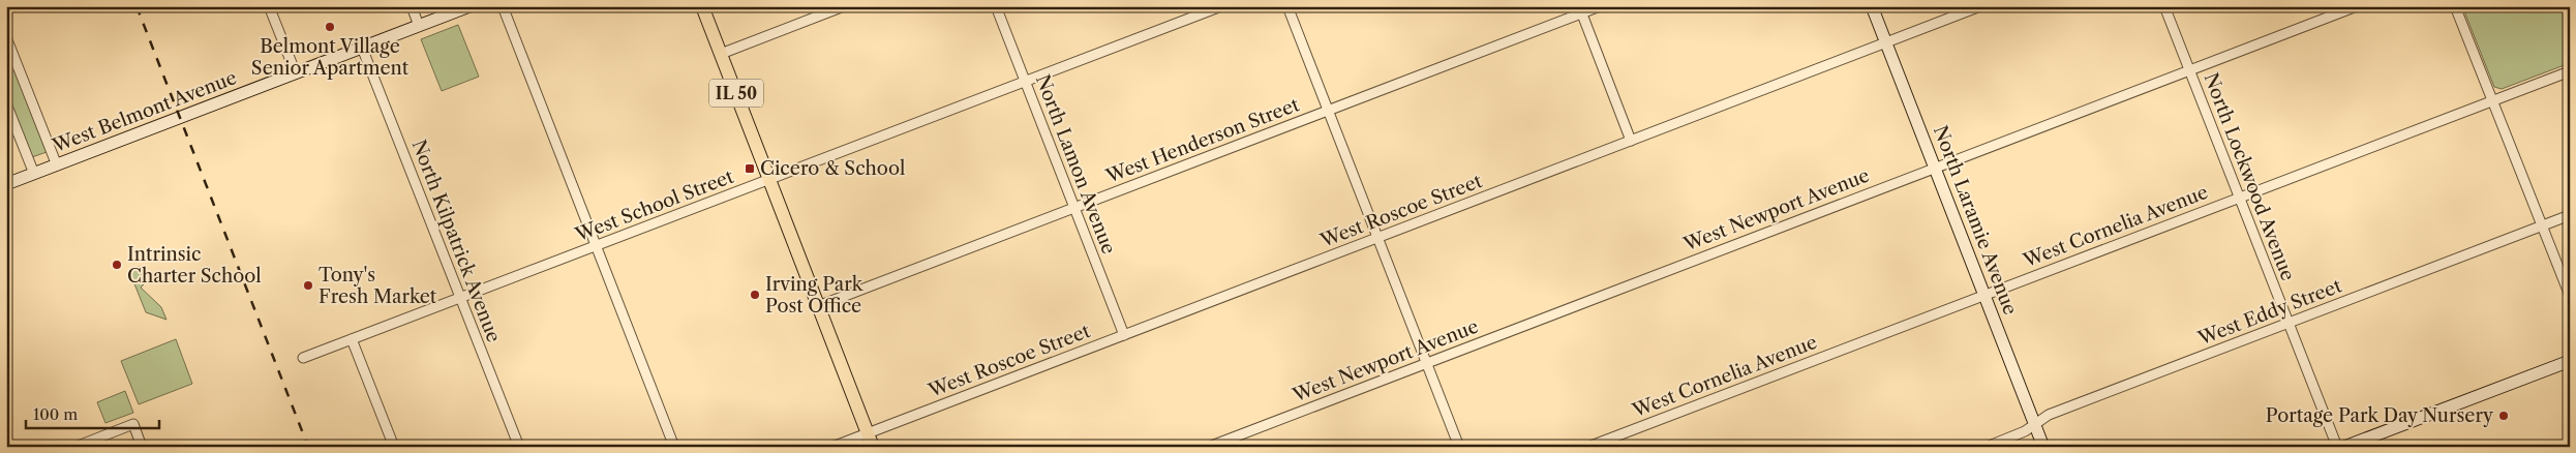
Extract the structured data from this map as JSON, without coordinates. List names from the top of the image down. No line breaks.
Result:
{"streets":{"main road":["IL 50"],"street":["West Belmont Avenue","West Henderson Street","North Lamon Avenue","North Lockwood Avenue","West School Street","West Newport Avenue","West Roscoe Street","North Laramie Avenue","West Cornelia Avenue","North Kilpatrick Avenue","West Eddy Street"]},"crossings":[["IL 50","West Henderson Street"],["IL 50","West School Street"],["IL 50","West Roscoe Street"],["West Belmont Avenue","North Kilpatrick Avenue"],["West Henderson Street","North Lamon Avenue"],["North Lamon Avenue","West School Street"],["North Lamon Avenue","West Roscoe Street"],["North Lockwood Avenue","West Newport Avenue"],["North Lockwood Avenue","West Cornelia Avenue"],["North Lockwood Avenue","West Eddy Street"],["West School Street","North Kilpatrick Avenue"],["West Newport Avenue","North Laramie Avenue"],["West Roscoe Street","North Laramie Avenue"],["North Laramie Avenue","West Cornelia Avenue"],["North Laramie Avenue","West Eddy Street"]],"places":{"other":["Belmont Village Senior Apartment","Intrinsic Charter School","Tony's Fresh Market","Irving Park Post Office","Portage Park Day Nursery"],"transit":["Cicero & School"]},"scale_bar":"100 m"}
